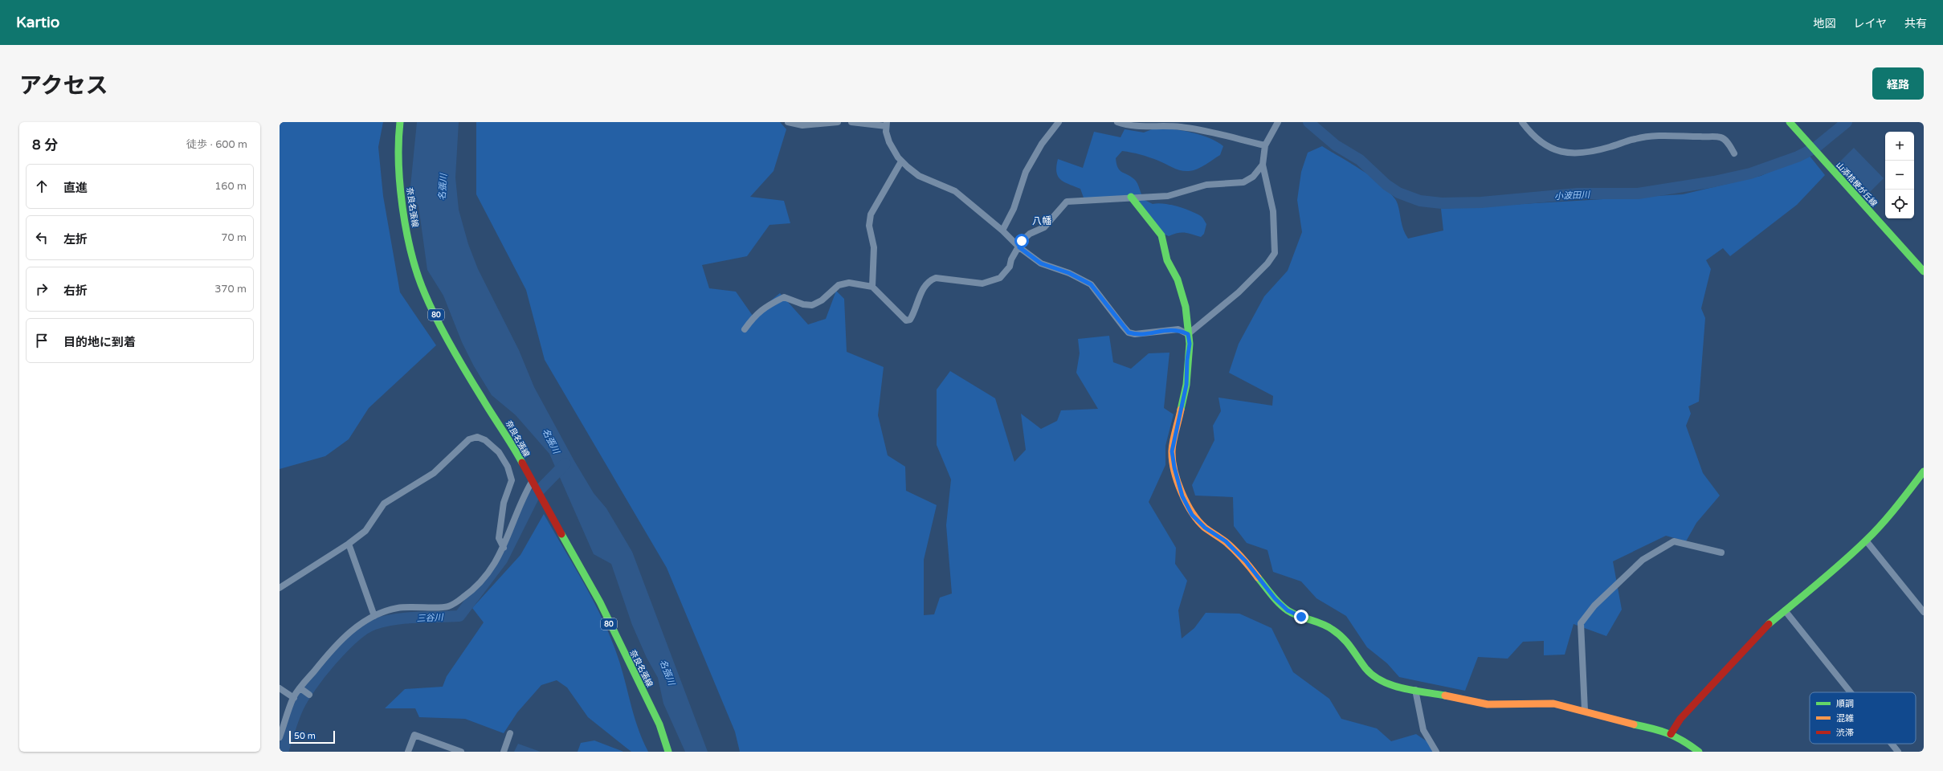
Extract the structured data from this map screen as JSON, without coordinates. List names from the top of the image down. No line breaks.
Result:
{"streets":{"street":["山添桔梗が丘線","奈良名張線","80"]},"districts":["八幡"],"water":["名張川","小波田川","三谷川"],"legend":["順調","混雑","渋滞"],"scale_bar":"50 m","page":{"header":"Kartio","nav":["地図","レイヤ","共有"],"title":"アクセス","buttons":"経路","heading":["8 分","徒歩 · 600 m"],"map_buttons":["+","−"],"list":[["直進","160 m"],["左折","70 m"],["右折","370 m"],"目的地に到着"],"scale":"50 m"}}
